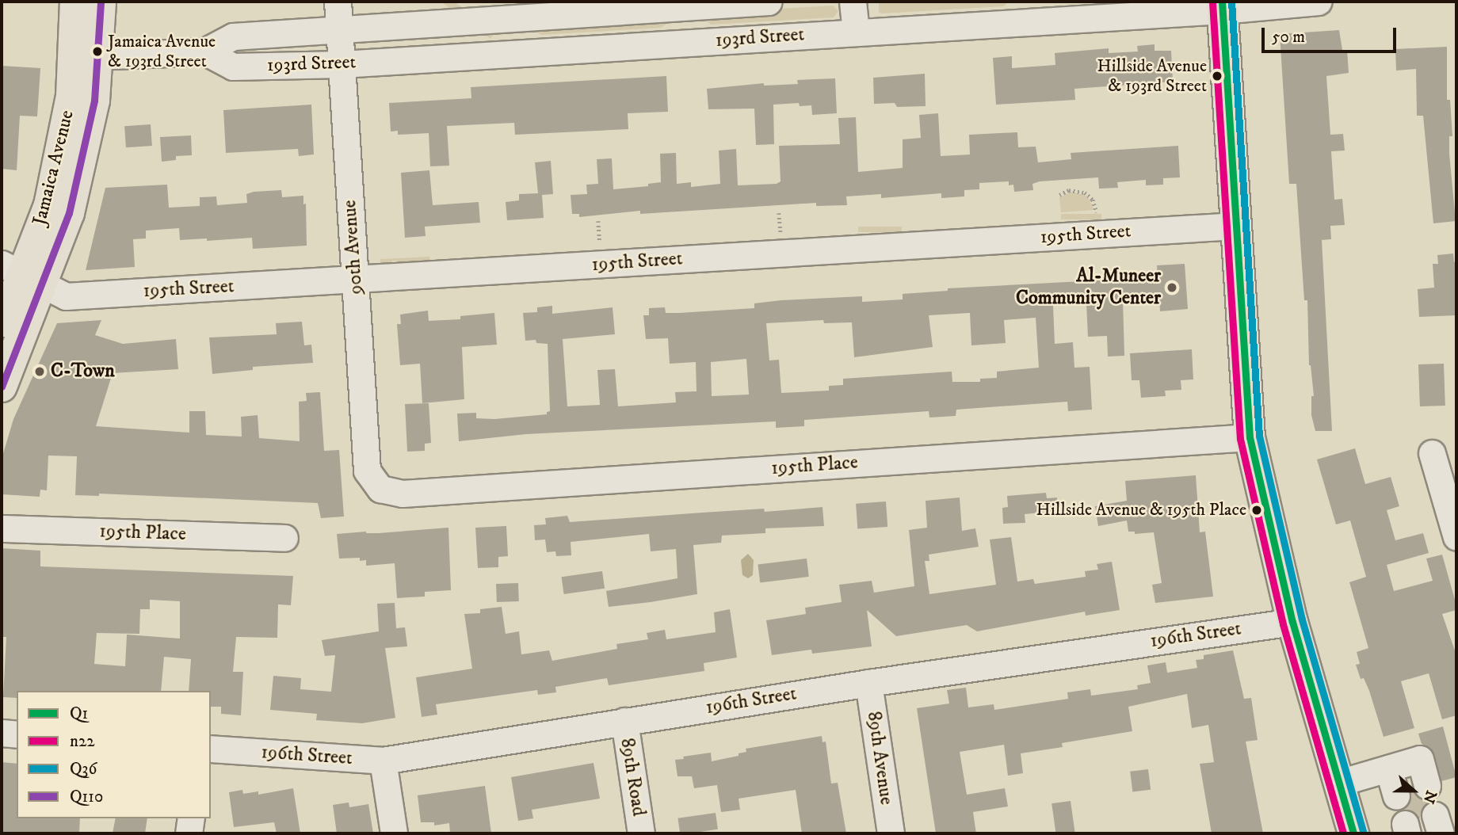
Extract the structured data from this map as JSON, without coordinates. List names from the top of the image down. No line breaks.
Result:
{"streets":{"main road":["Jamaica Avenue"],"street":["193rd Street","195th Street","90th Avenue","195th Place","196th Street","89th Avenue","89th Road"]},"crossings":[["193rd Street","Jamaica Avenue"],["193rd Street","90th Avenue"],["Jamaica Avenue","195th Street"],["195th Street","90th Avenue"],["90th Avenue","195th Place"],["196th Street","89th Avenue"],["196th Street","89th Road"]],"places":["Jamaica Avenue & 193rd Street","Hillside Avenue & 193rd Street","Al-Muneer Community Center","C-Town","Hillside Avenue & 195th Place"],"lines":["transit line Q1","transit line Q36","transit line Q110","transit line n22"],"legend":["Q1","n22","Q36","Q110"],"scale_bar":"50 m","north":"right"}
